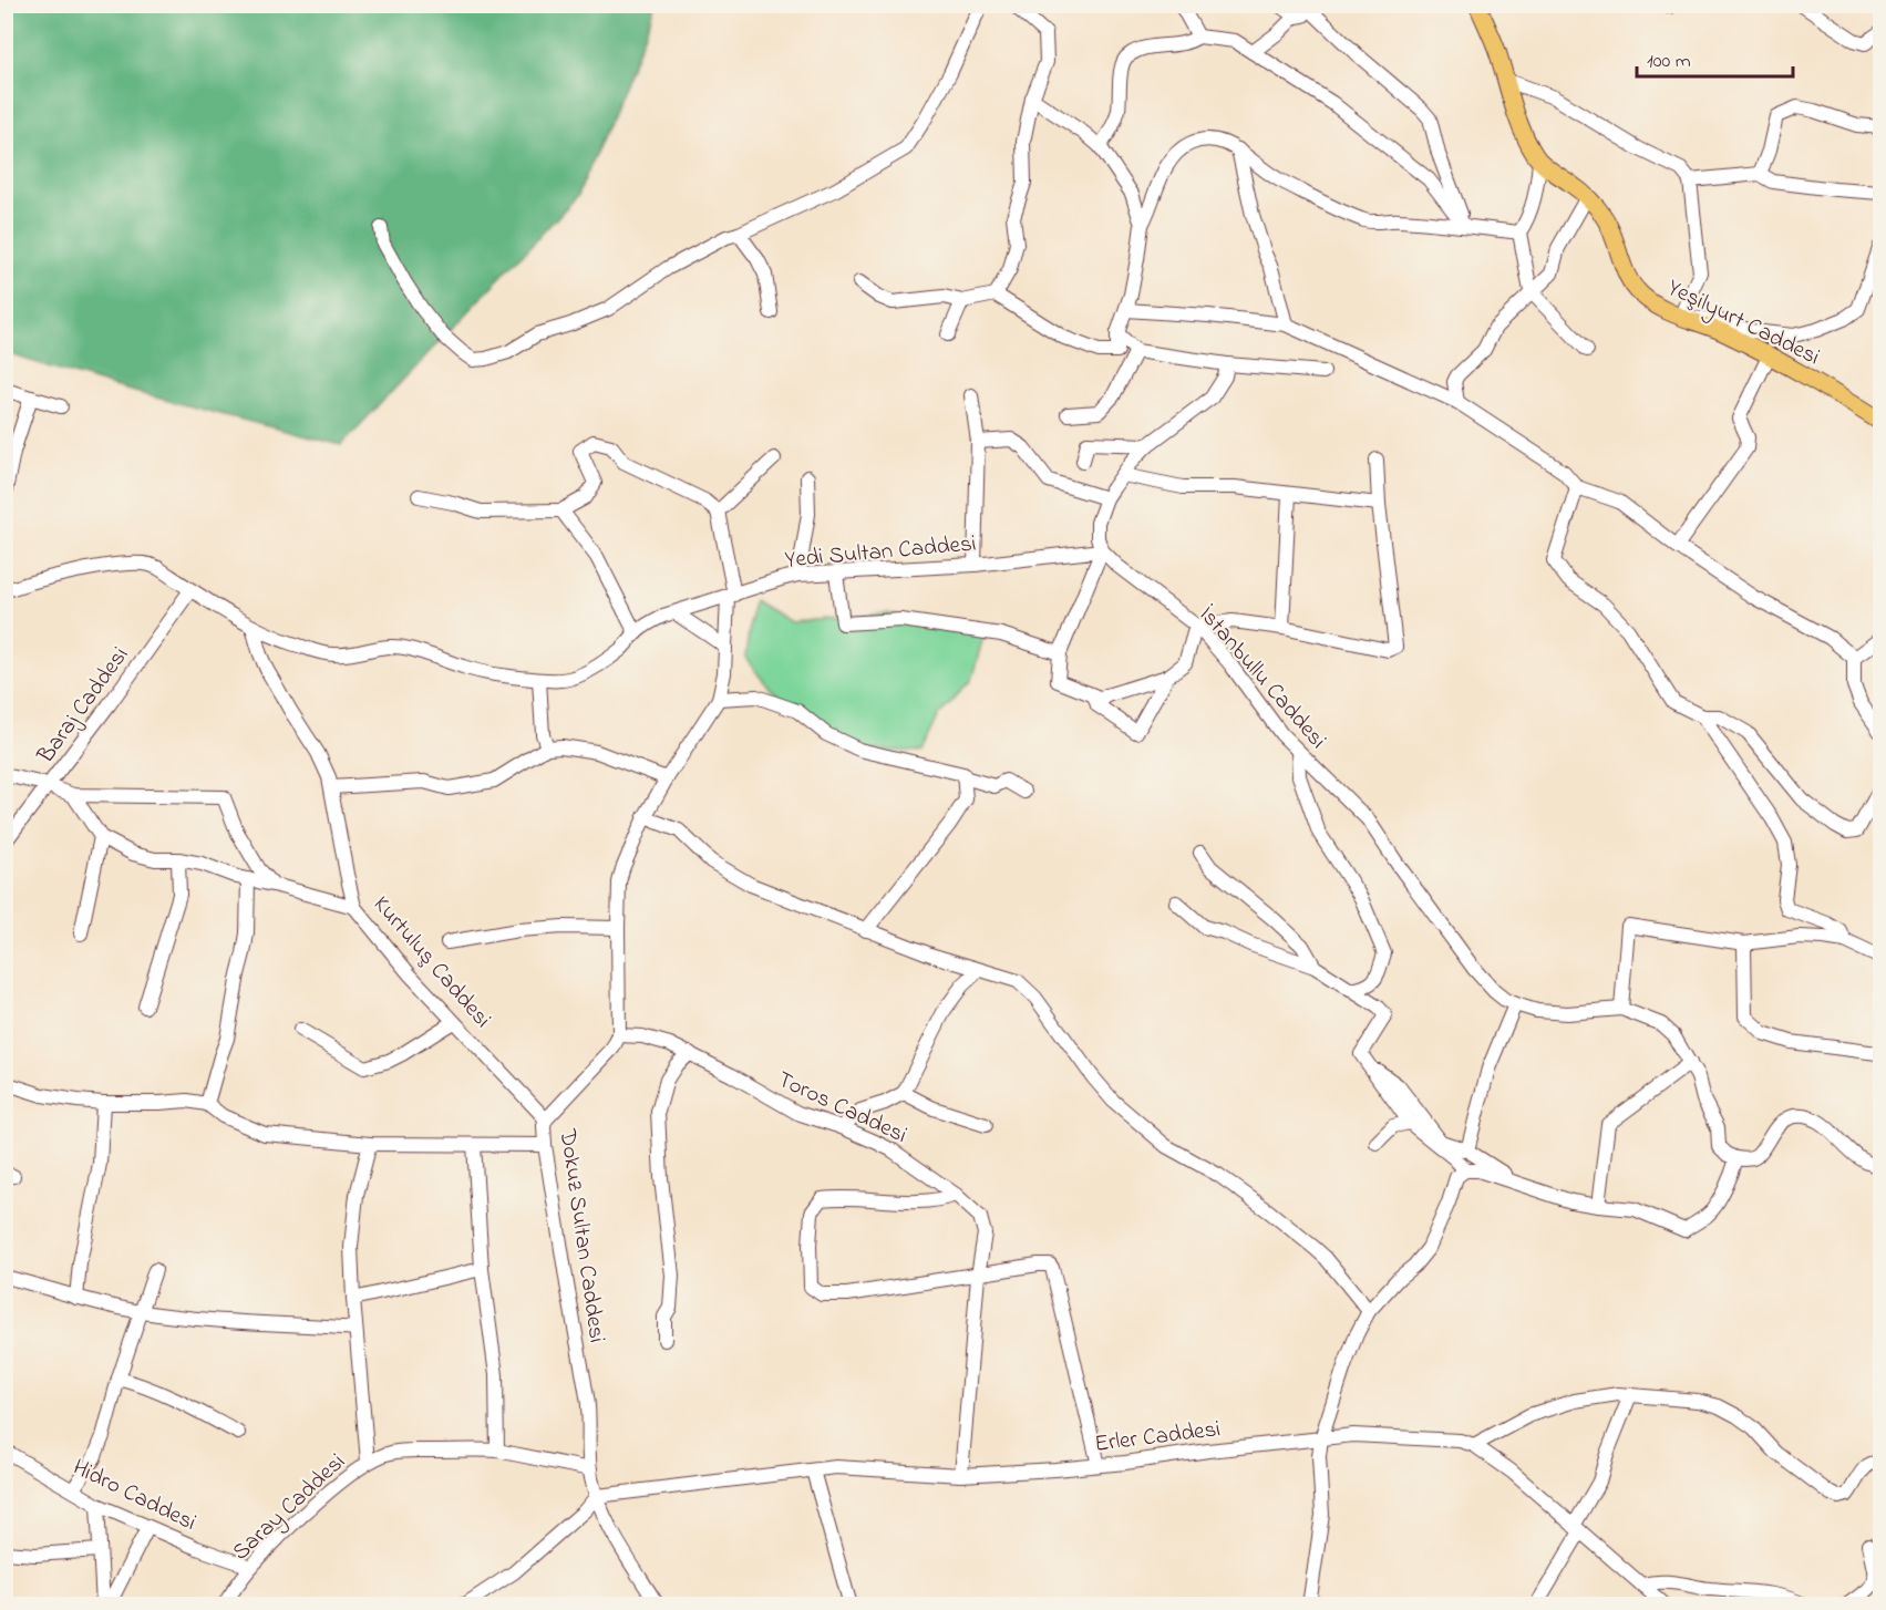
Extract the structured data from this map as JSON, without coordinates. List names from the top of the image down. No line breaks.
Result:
{"streets":{"main road":["Yeşilyurt Caddesi"],"street":["Yedi Sultan Caddesi","İstanbullu Caddesi","Baraj Caddesi","Kurtuluş Caddesi","Toros Caddesi","Dokuz Sultan Caddesi","Erler Caddesi","Hidro Caddesi","Saray Caddesi"]},"crossings":[["Yedi Sultan Caddesi","İstanbullu Caddesi"],["Yedi Sultan Caddesi","Baraj Caddesi"],["Yedi Sultan Caddesi","Kurtuluş Caddesi"],["Kurtuluş Caddesi","Dokuz Sultan Caddesi"],["Toros Caddesi","Dokuz Sultan Caddesi"],["Toros Caddesi","Erler Caddesi"],["Dokuz Sultan Caddesi","Erler Caddesi"],["Dokuz Sultan Caddesi","Saray Caddesi"],["Hidro Caddesi","Saray Caddesi"]],"scale_bar":"100 m"}
